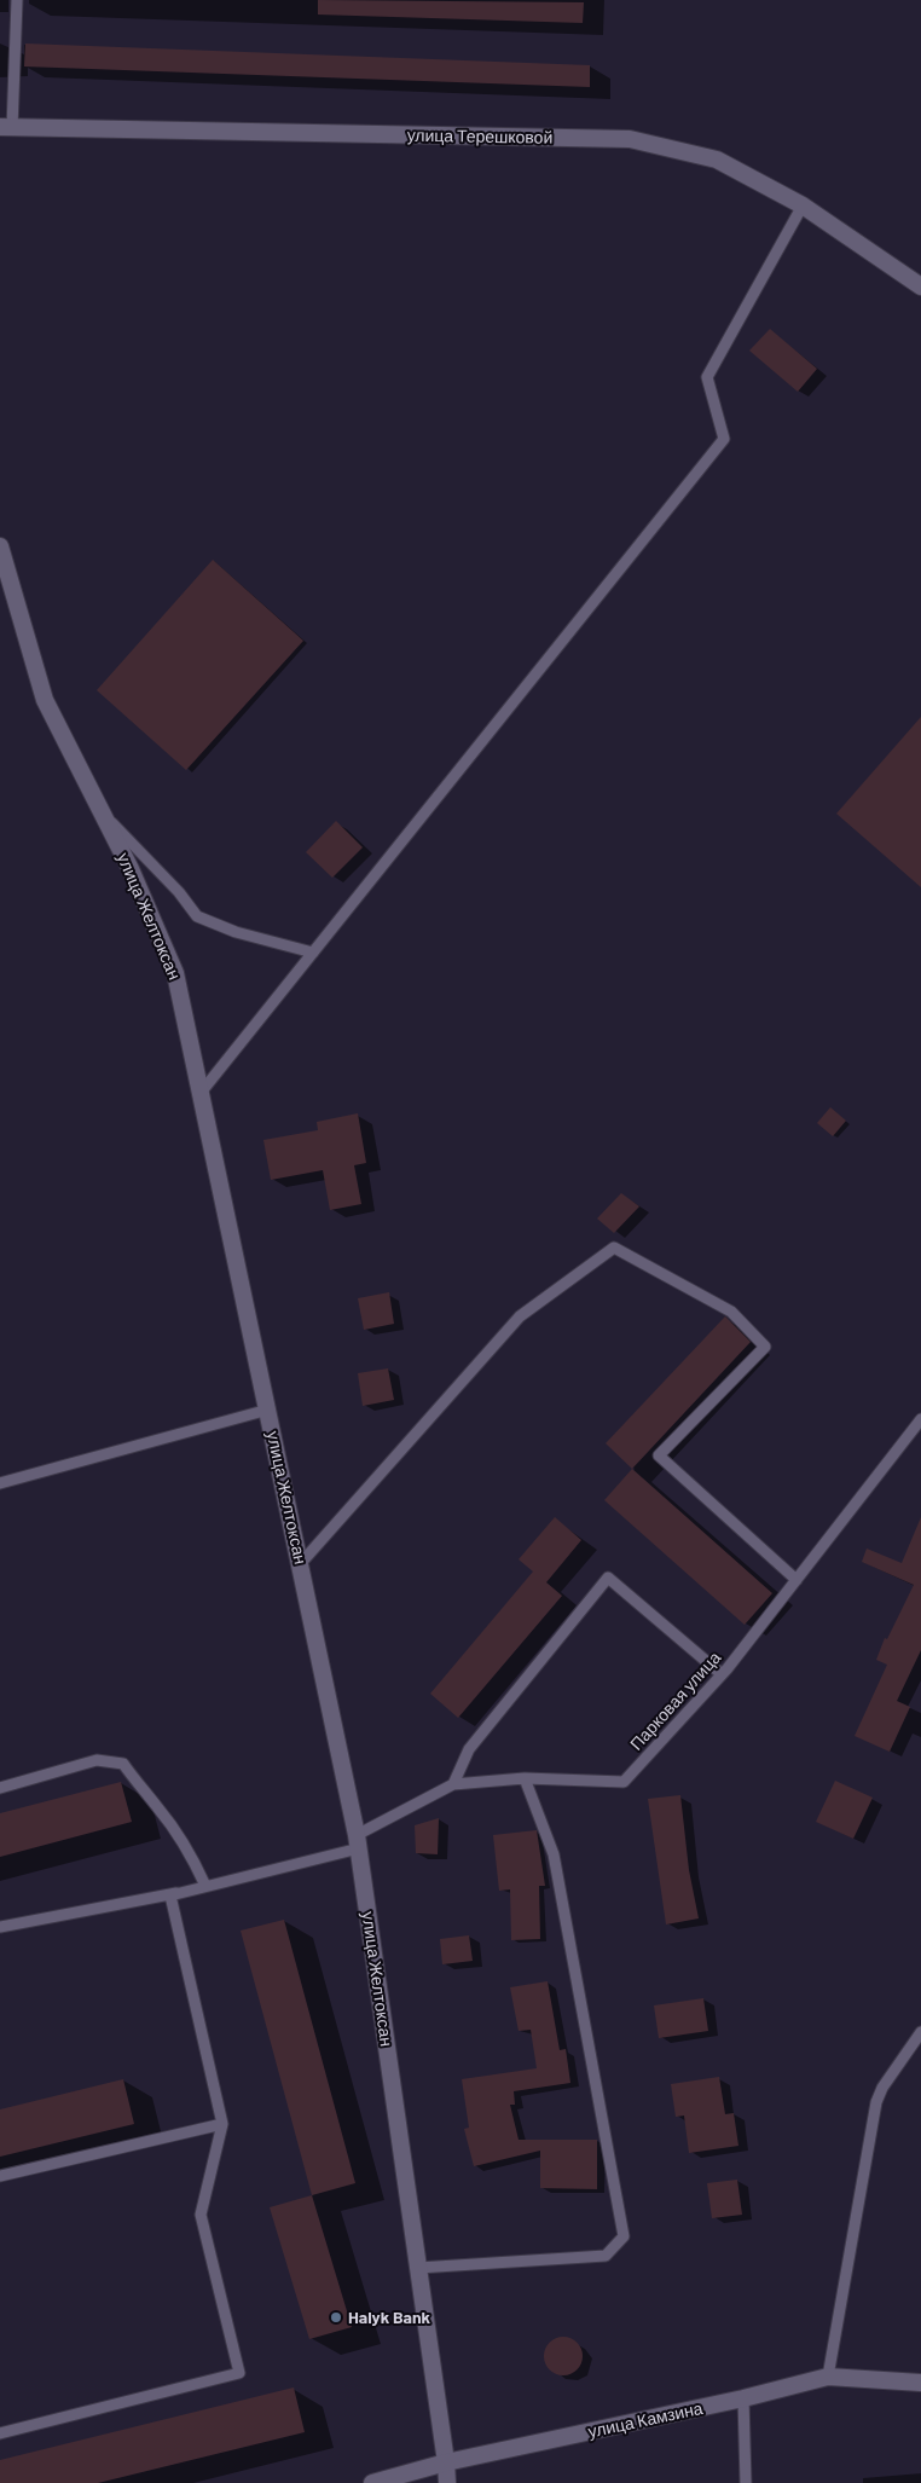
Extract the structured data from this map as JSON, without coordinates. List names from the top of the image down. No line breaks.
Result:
{"streets":{"street":["улица Терешковой","улица Желтоксан","улица Камзина"],"lane":["Парковая улица"]},"crossings":[["улица Желтоксан","Парковая улица"],["улица Желтоксан","улица Камзина"]],"places":["Halyk Bank"]}
